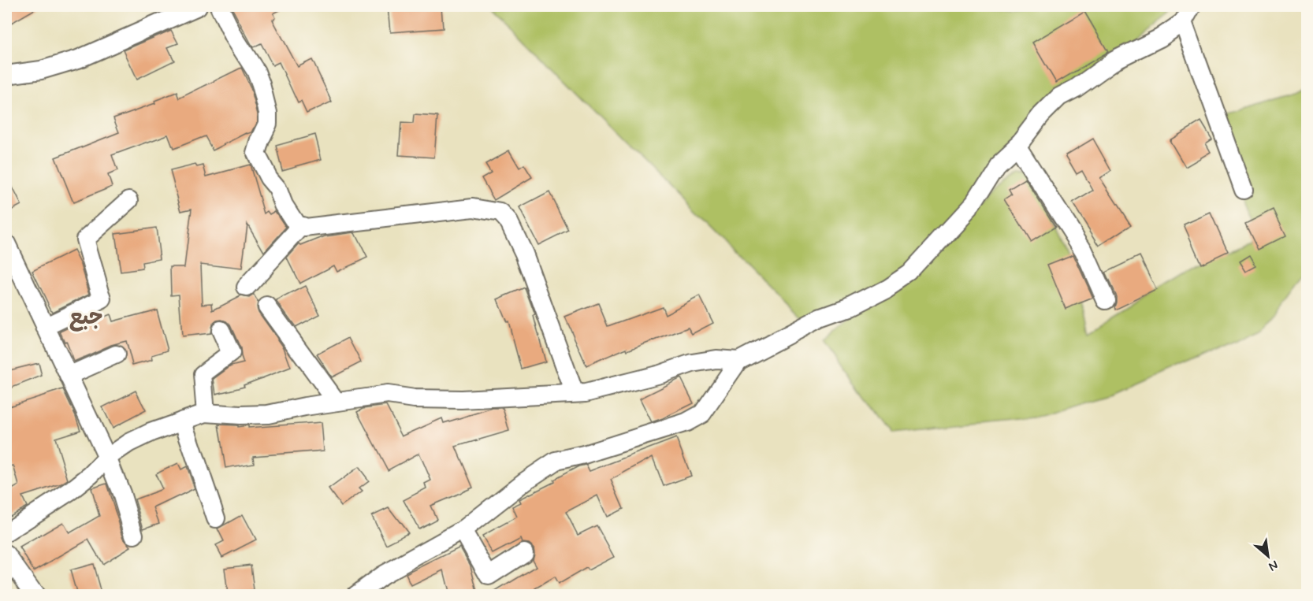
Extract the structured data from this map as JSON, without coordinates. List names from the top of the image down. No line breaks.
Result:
{"districts":["جبع"],"north":"bottom right"}
